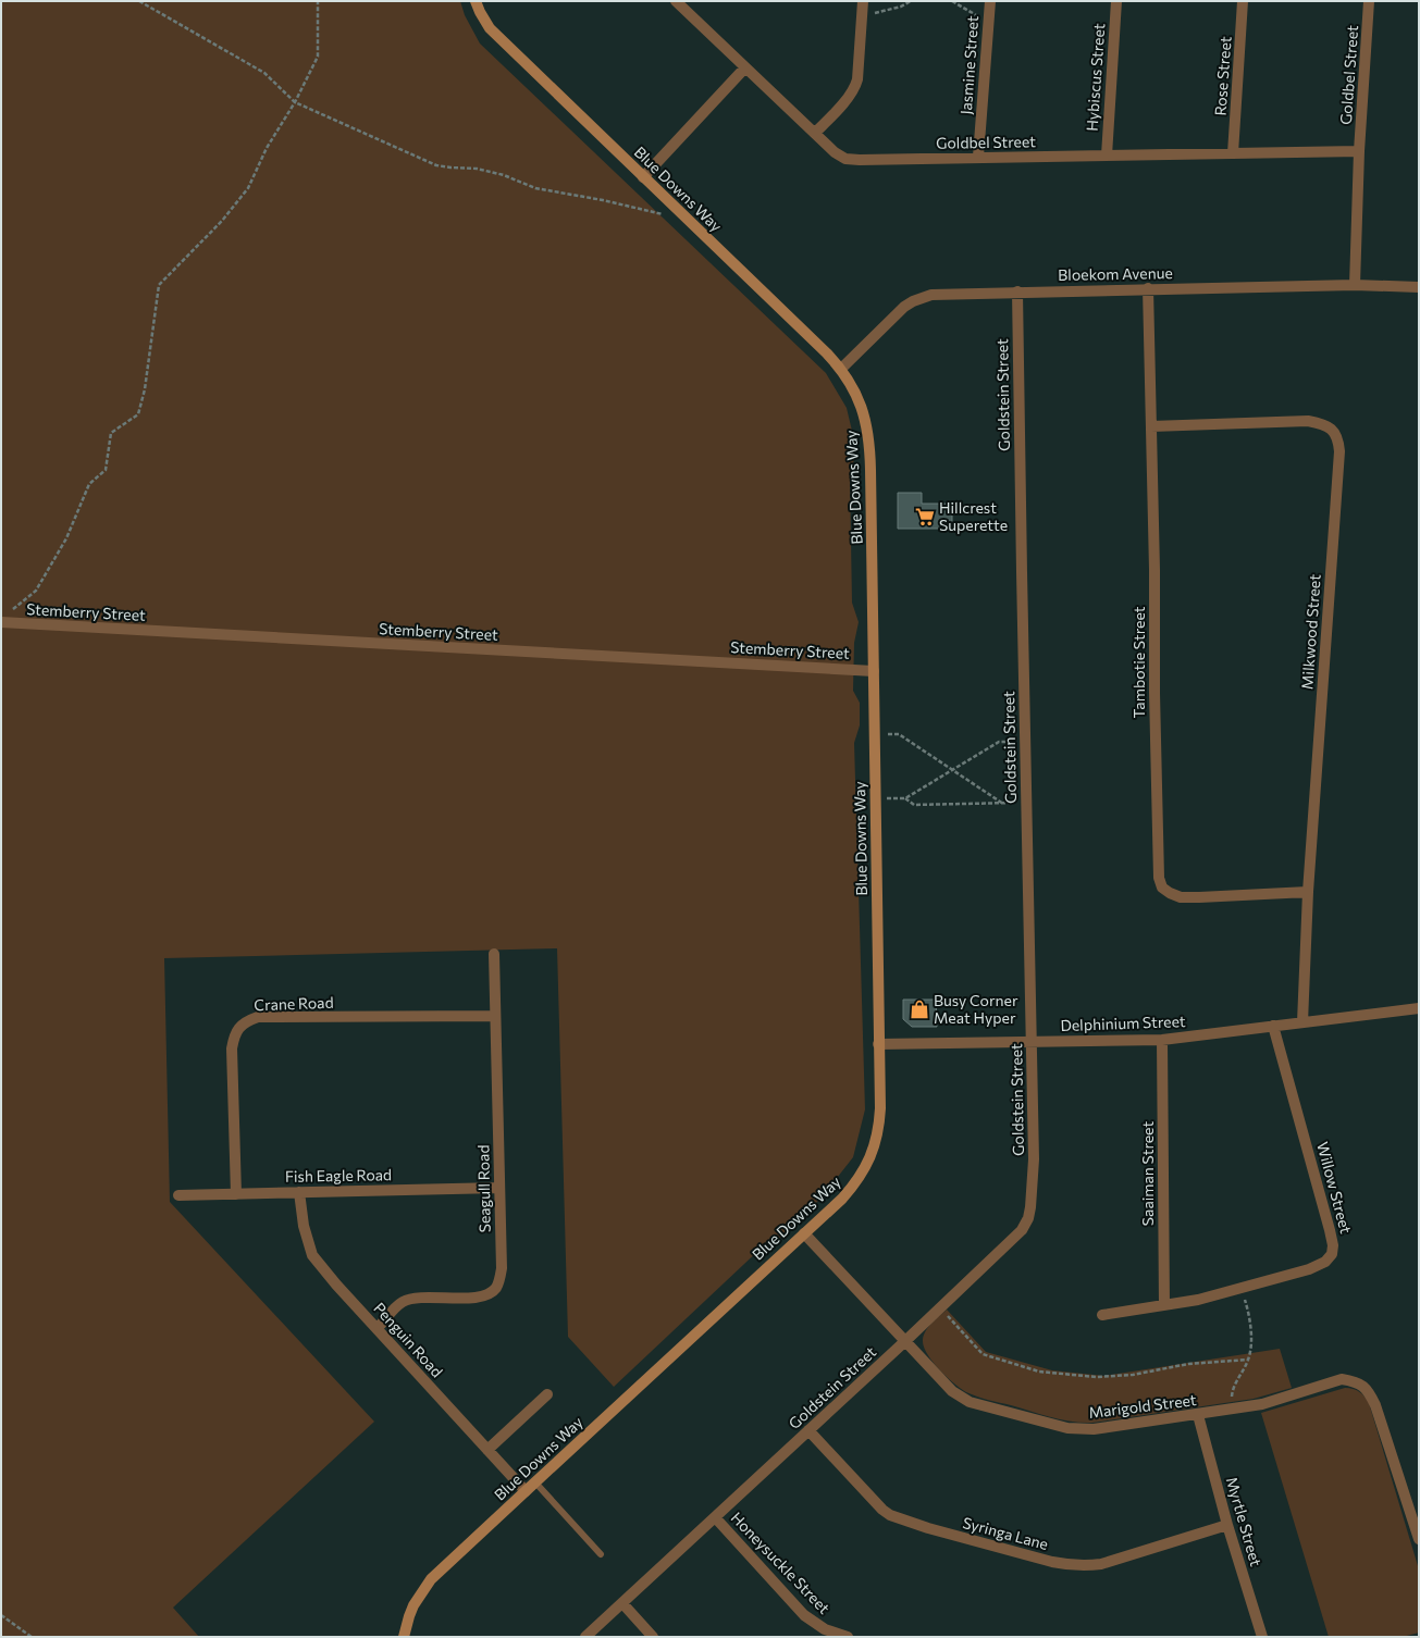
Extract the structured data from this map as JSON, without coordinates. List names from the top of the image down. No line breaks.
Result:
{"streets":{"street":["Jasmine Street","Goldbel Street","Rose Street","Hybiscus Street","Blue Downs Way","Bloekom Avenue","Goldstein Street","Stemberry Street","Milkwood Street","Tambotie Street","Crane Road","Delphinium Street","Saaiman Street","Fish Eagle Road","Willow Street","Seagull Road","Penguin Road","Marigold Street","Myrtle Street","Syringa Lane","Honeysuckle Street"]},"crossings":[["Jasmine Street","Goldbel Street"],["Goldbel Street","Rose Street"],["Goldbel Street","Hybiscus Street"],["Goldbel Street","Bloekom Avenue"],["Blue Downs Way","Bloekom Avenue"],["Blue Downs Way","Stemberry Street"],["Blue Downs Way","Delphinium Street"],["Blue Downs Way","Penguin Road"],["Blue Downs Way","Marigold Street"],["Bloekom Avenue","Goldstein Street"],["Bloekom Avenue","Tambotie Street"],["Goldstein Street","Delphinium Street"],["Goldstein Street","Marigold Street"],["Goldstein Street","Syringa Lane"],["Goldstein Street","Honeysuckle Street"],["Milkwood Street","Tambotie Street"],["Milkwood Street","Delphinium Street"],["Crane Road","Fish Eagle Road"],["Crane Road","Seagull Road"],["Delphinium Street","Saaiman Street"],["Delphinium Street","Willow Street"],["Saaiman Street","Willow Street"],["Fish Eagle Road","Seagull Road"],["Fish Eagle Road","Penguin Road"],["Seagull Road","Penguin Road"],["Marigold Street","Myrtle Street"],["Myrtle Street","Syringa Lane"]],"places":{"supermarket":["Hillcrest Superette"],"shop":["Busy Corner Meat Hyper"]}}
